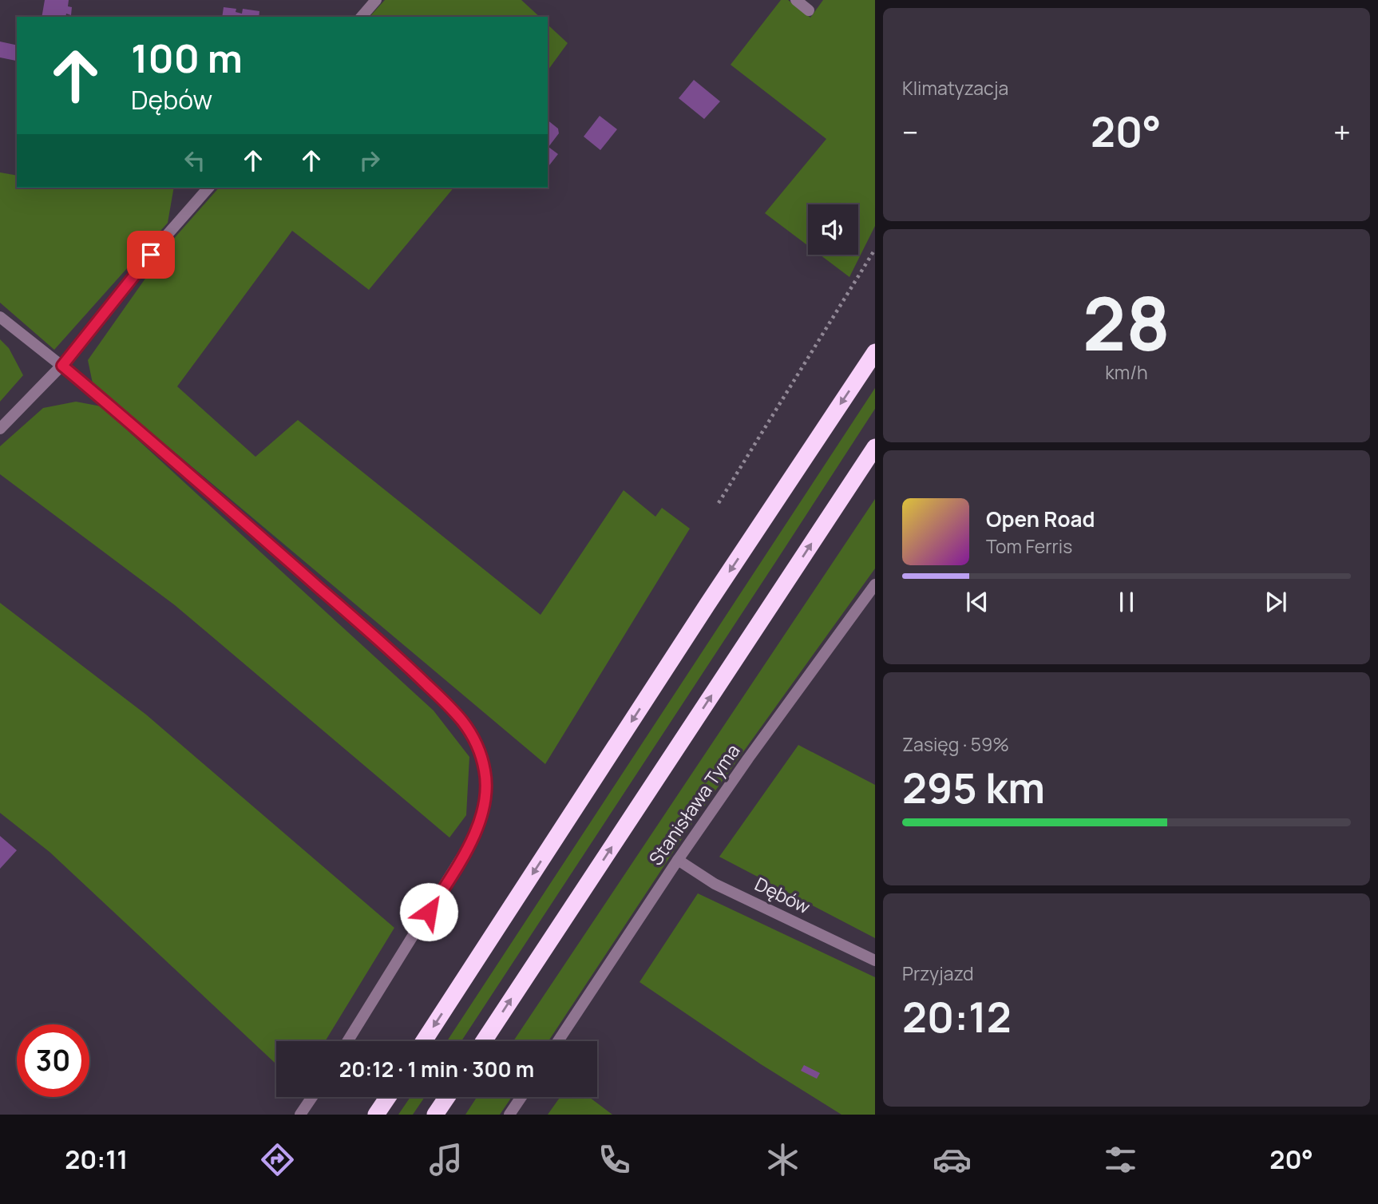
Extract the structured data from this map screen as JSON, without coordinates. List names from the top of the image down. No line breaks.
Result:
{"streets":{"street":["Stanisława Tyma","Dębów"]},"crossings":[["Stanisława Tyma","Dębów"]],"page":{"tile":["Klimatyzacja",["28","km/h"],["Zasięg · 59%","295 km"],["Przyjazd","20:12"]],"turn":["100 m","Dębów"],"heat":["−","20°","+"],"song":["Open Road","Tom Ferris"],"limit":"30","trip":"20:12 · 1 min · 300 m","tabs":["20:11","20°"]}}
